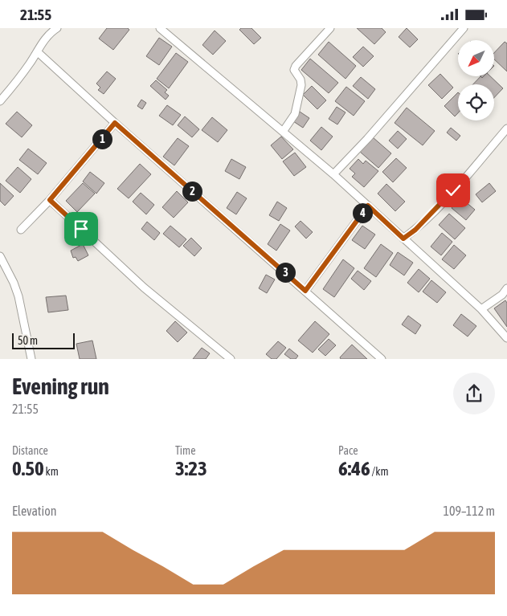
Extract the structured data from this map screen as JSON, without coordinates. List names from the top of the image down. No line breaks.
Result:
{"scale_bar":"50 m","north":"bottom left","page":{"status":"21:55","pins":["1","2","4","3"],"scale":"50 m","heading":["Evening run","21:55"],"stats":[["Distance","0.50 km"],["Time","3:23"],["Pace","6:46 /km"]],"chart":["Elevation","109–112 m"]}}
